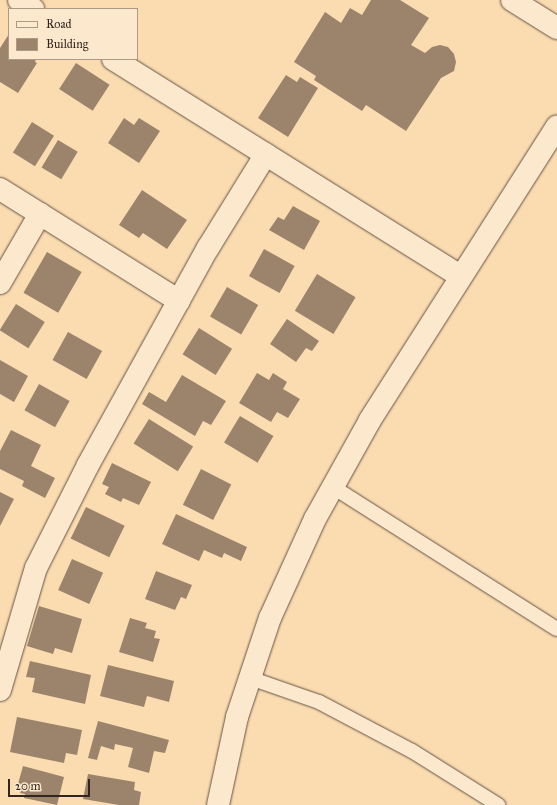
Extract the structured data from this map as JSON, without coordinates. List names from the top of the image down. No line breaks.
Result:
{"legend":["Road","Building"],"scale_bar":"20 m"}
